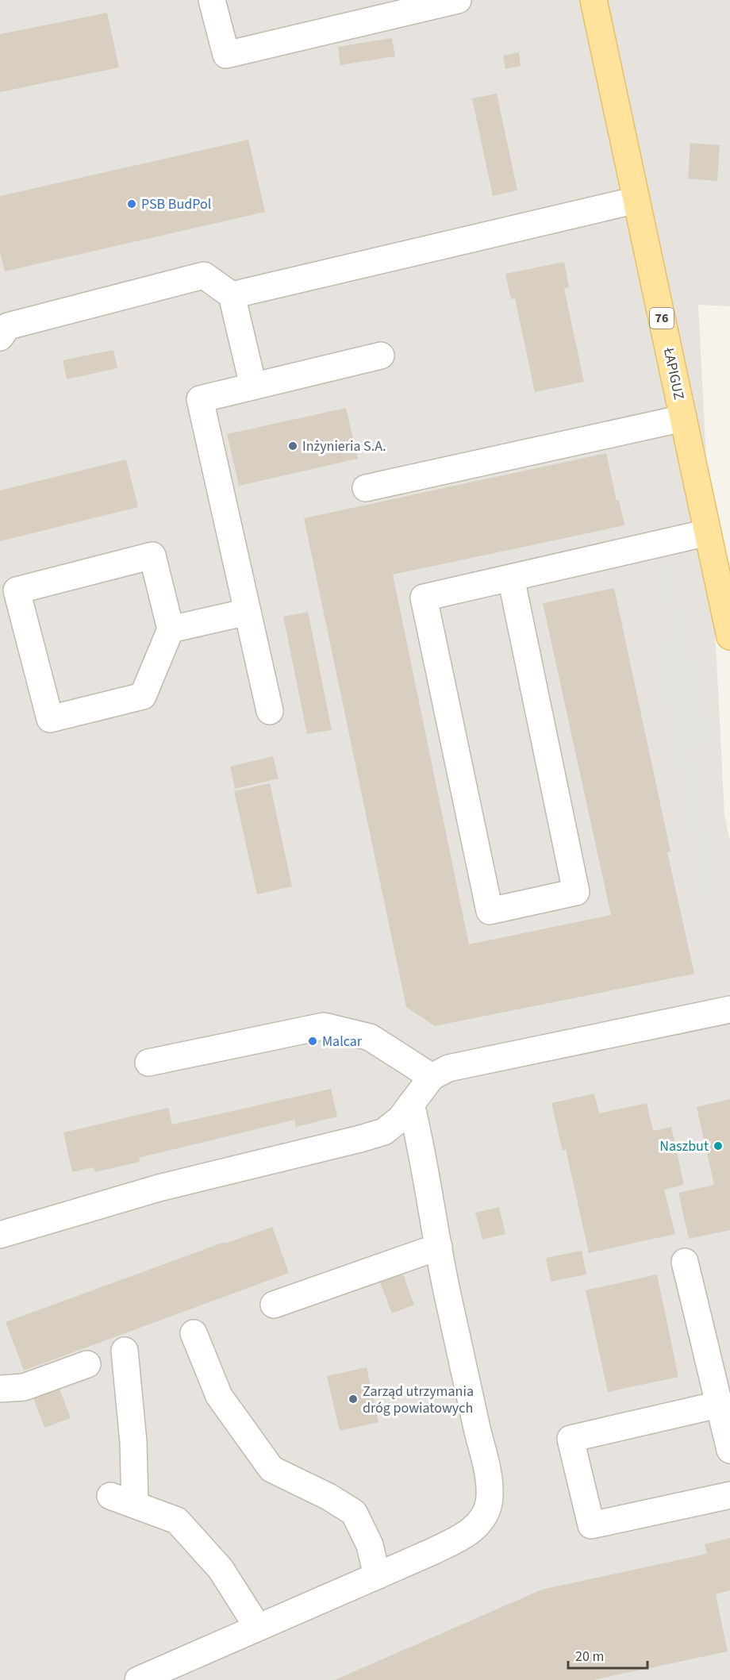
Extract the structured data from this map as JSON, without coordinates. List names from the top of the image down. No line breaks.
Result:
{"streets":{"main road":["76","ŁAPIGUZ"]},"places":["PSB BudPol","Inżynieria S.A.","Malcar","Naszbut","Zarząd utrzymania dróg powiatowych"],"scale_bar":"20 m"}
